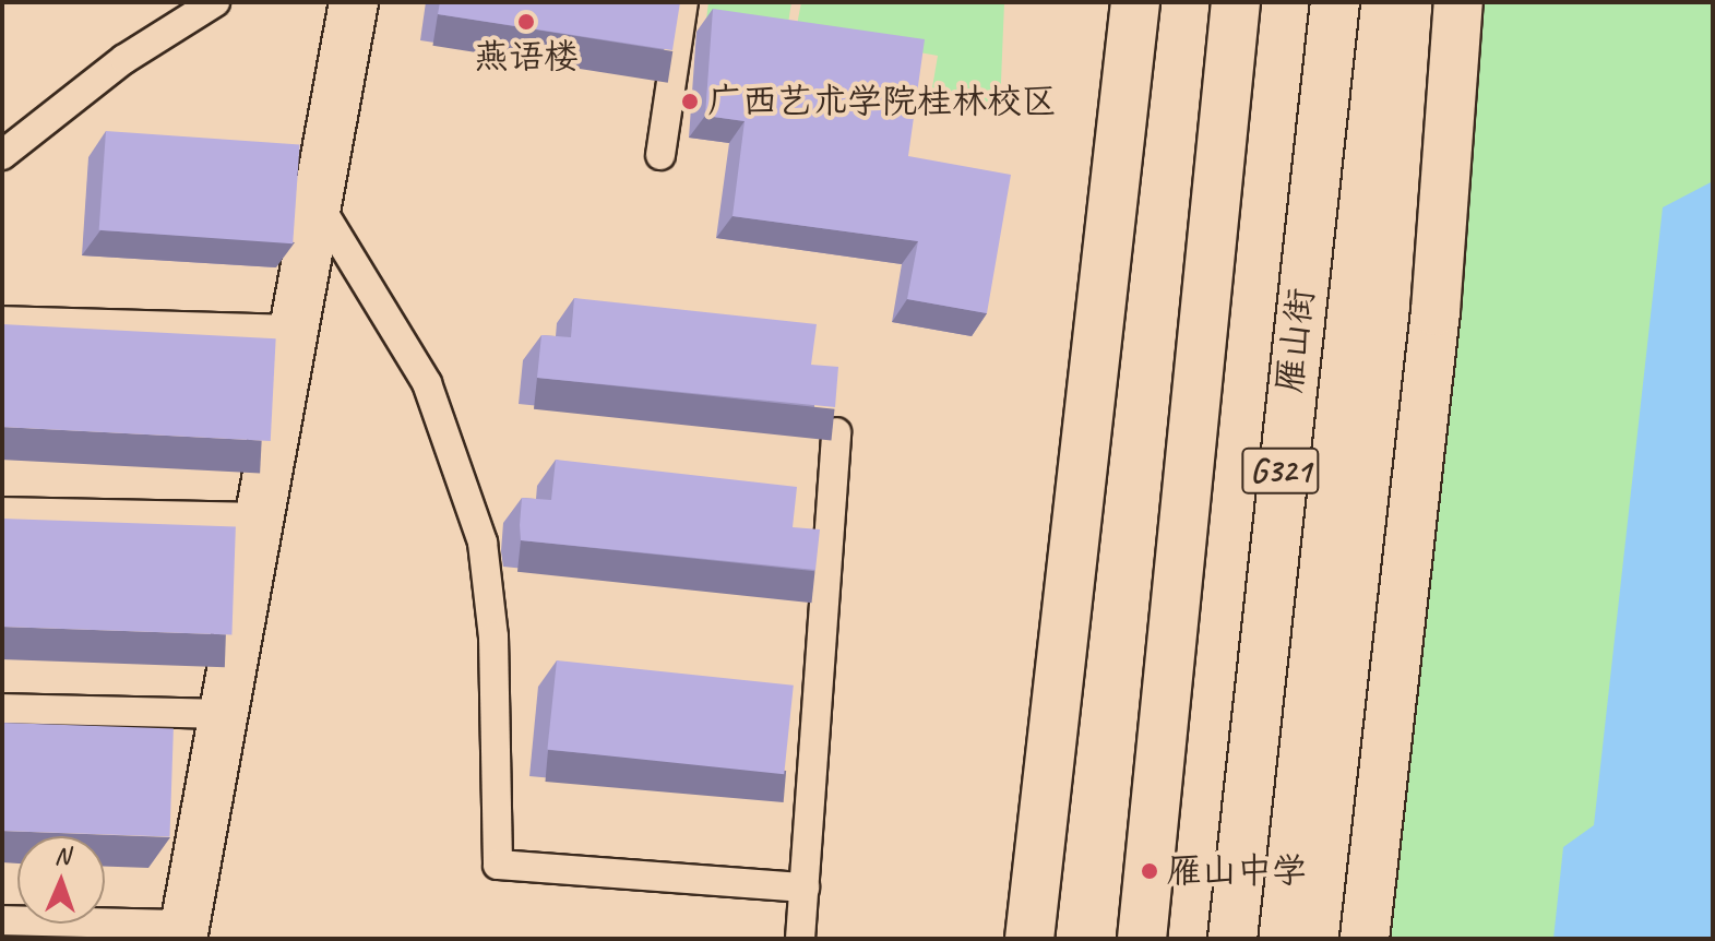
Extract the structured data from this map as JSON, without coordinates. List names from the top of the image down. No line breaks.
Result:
{"streets":{"main road":["雁山街","G321"]},"places":["燕语楼","广西艺术学院桂林校区","雁山中学"],"north":"top"}
